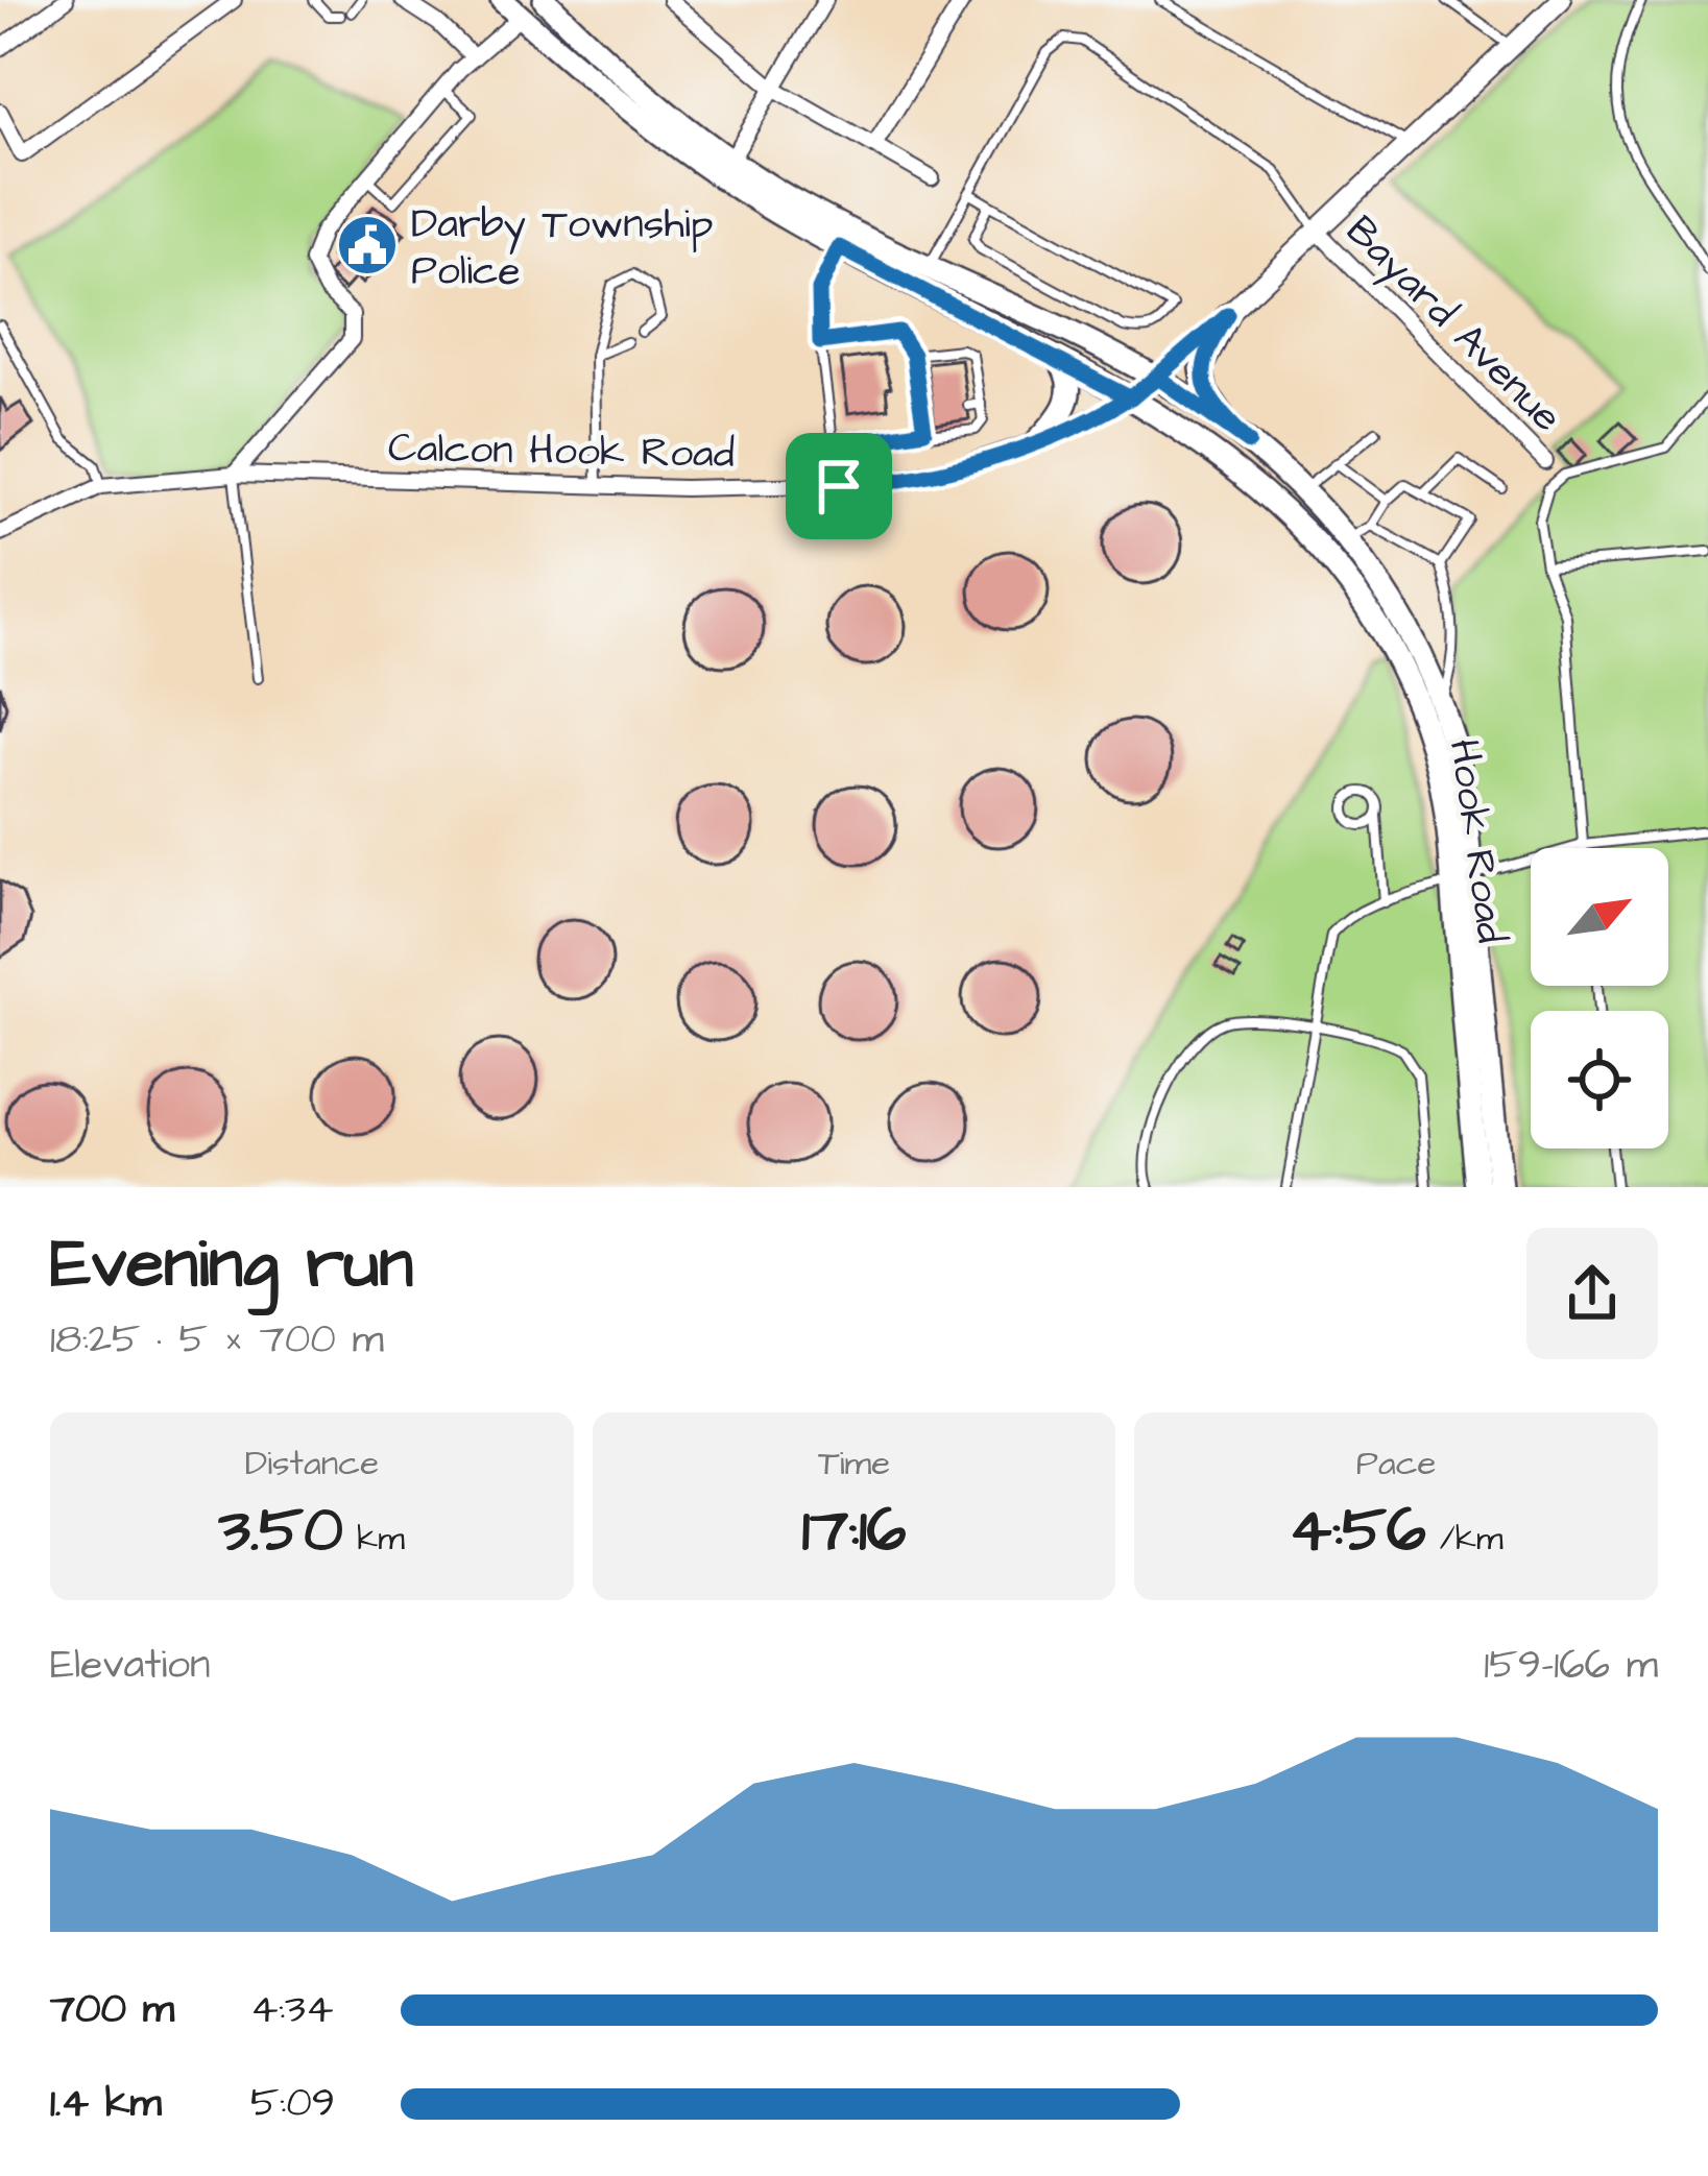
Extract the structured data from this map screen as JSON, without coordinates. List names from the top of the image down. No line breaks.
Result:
{"streets":{"main road":["Hook Road"],"street":["Bayard Avenue","Calcon Hook Road"]},"crossings":[["Bayard Avenue","Calcon Hook Road"],["Calcon Hook Road","Hook Road"]],"places":{"public building":["Darby Township Police"]},"north":"top right","page":{"heading":["Evening run","18:25 · 5 × 700 m"],"stats":[["Distance","3.50 km"],["Time","17:16"],["Pace","4:56 /km"]],"chart":["Elevation","159–166 m"],"list":[{"name":"700 m","note":"4:34"},{"name":"1.4 km","note":"5:09"}]}}
